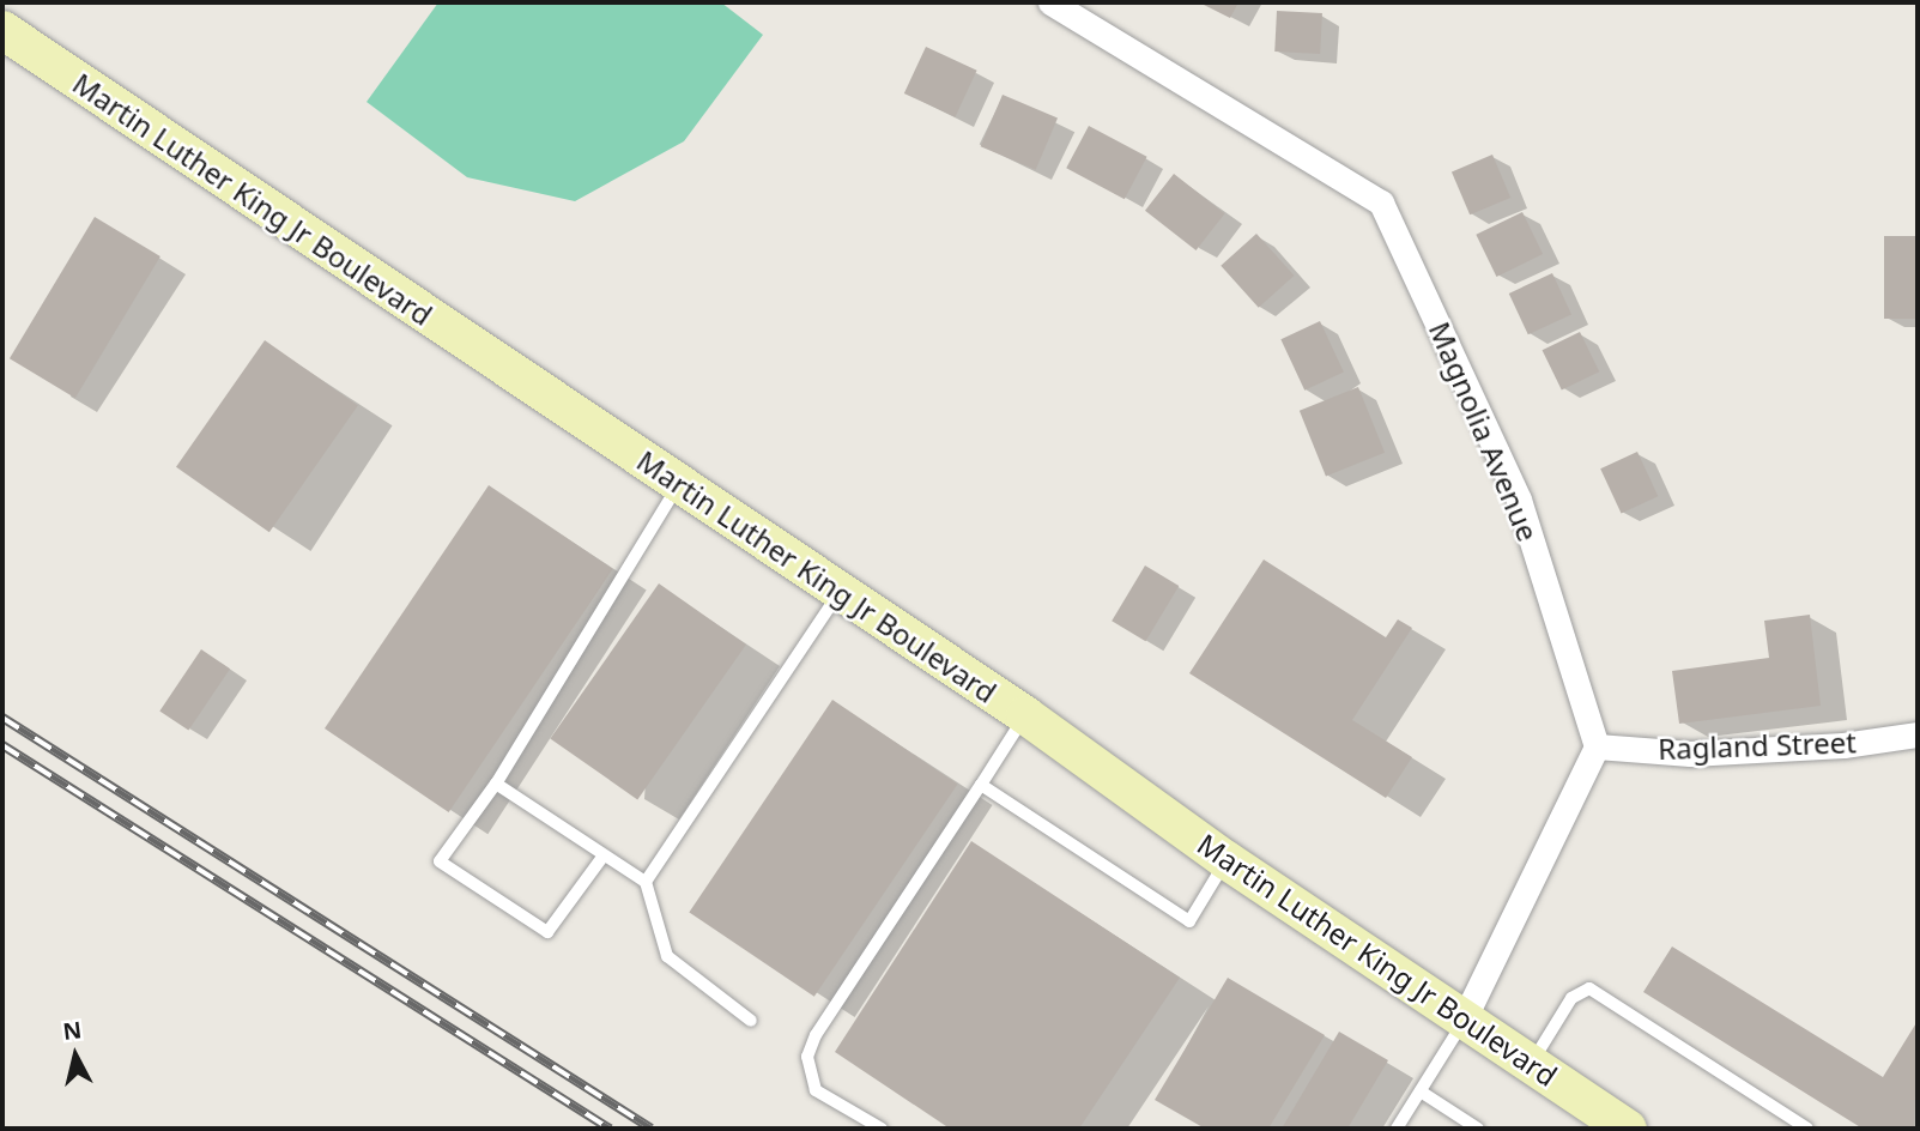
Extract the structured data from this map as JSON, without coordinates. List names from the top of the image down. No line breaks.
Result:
{"streets":{"main road":["Martin Luther King Jr Boulevard"],"street":["Magnolia Avenue","Ragland Street"]},"crossings":[["Magnolia Avenue","Ragland Street"]],"north":"top"}
